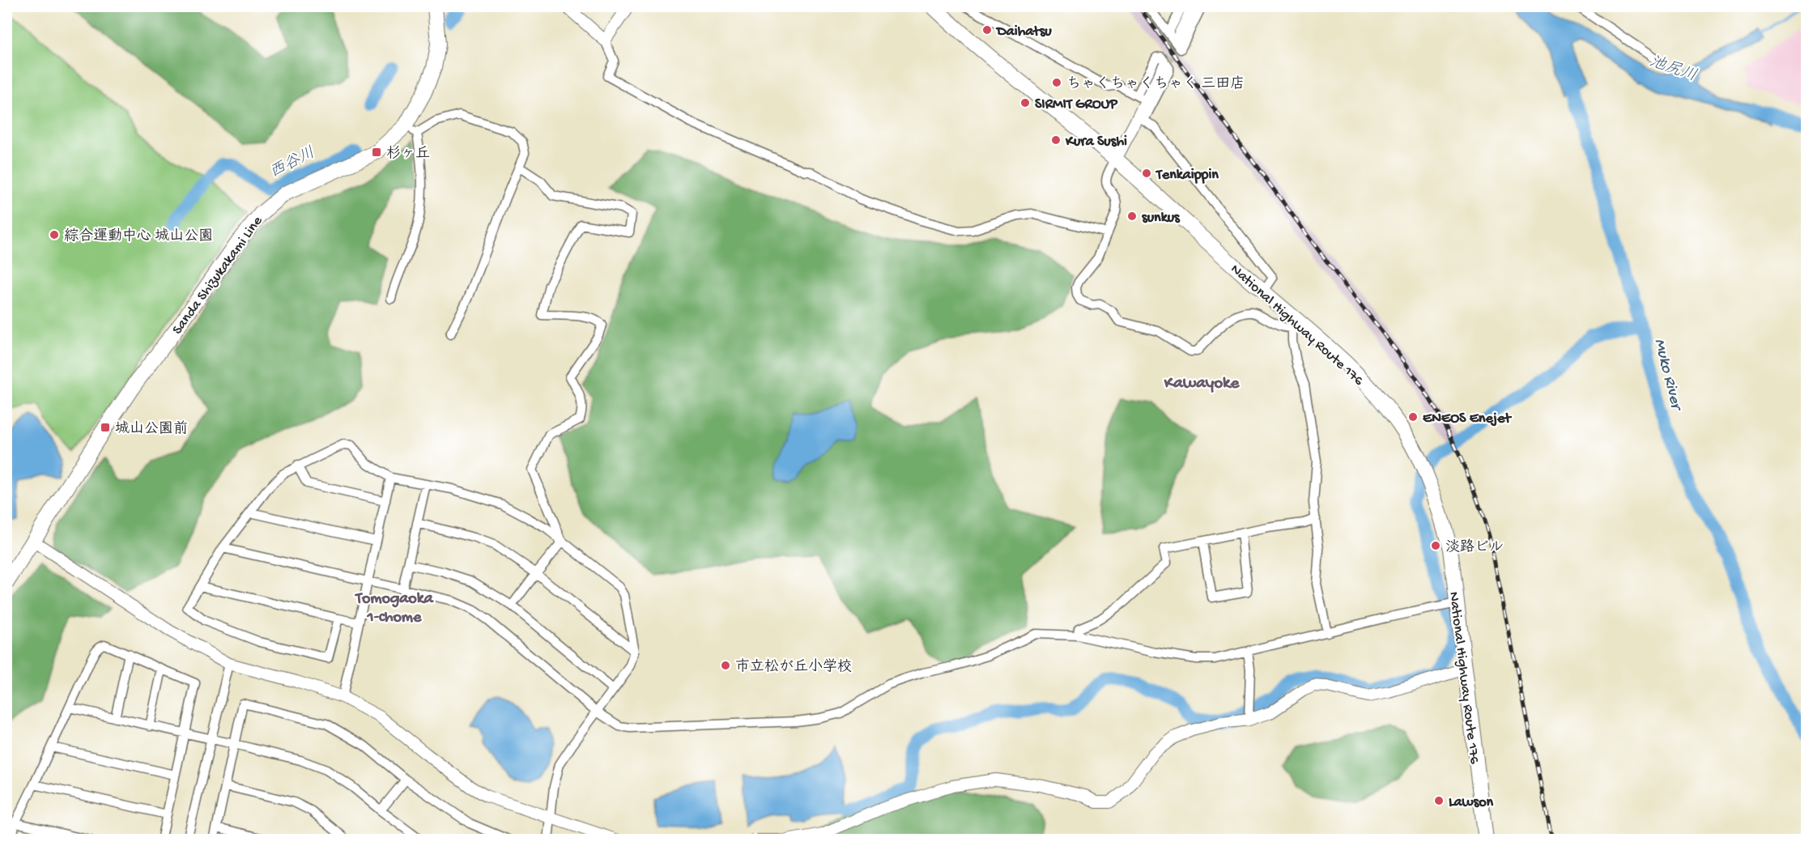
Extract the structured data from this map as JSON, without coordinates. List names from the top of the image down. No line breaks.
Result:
{"streets":{"main road":["Sanda Shizukakami Line","National Highway Route 176"]},"districts":["Kawayoke","Tomogaoka 1-chome"],"water":["池尻川","西谷川","Muko River"],"places":{"other":["Daihatsu","ちゃくちゃくちゃく 三田店","SIRMIT GROUP","Kura Sushi","Tenkaippin","sunkus","綜合運動中心 城山公園","ENEOS Enejet","淡路ビル","市立松が丘小学校","Lawson"],"transit":["杉ヶ丘","城山公園前"]}}
